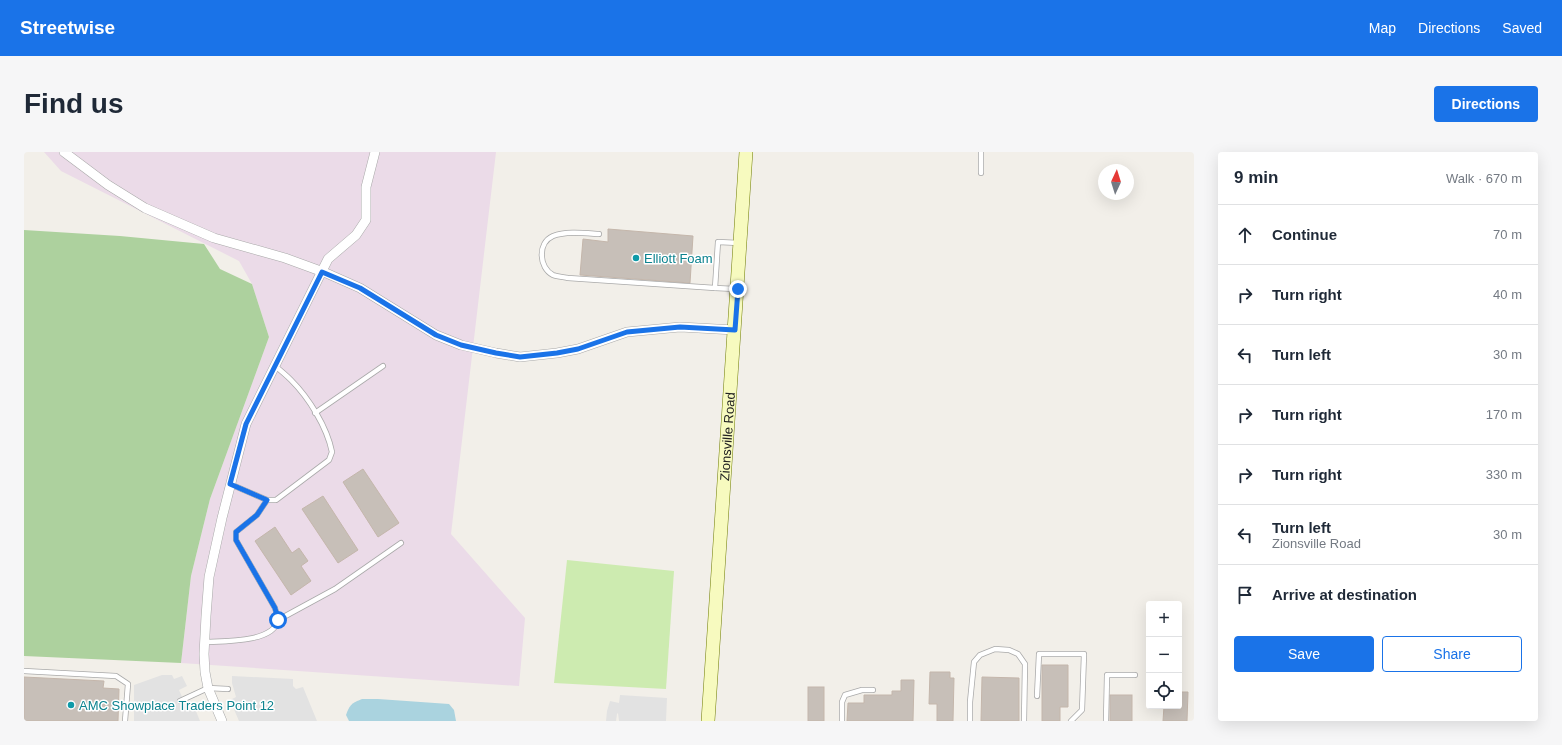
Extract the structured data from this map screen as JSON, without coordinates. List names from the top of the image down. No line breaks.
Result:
{"streets":{"main road":["Zionsville Road"]},"places":["Elliott Foam","AMC Showplace Traders Point 12"],"north":"top","page":{"header":"Streetwise","nav":["Map","Directions","Saved"],"buttons":["Directions",["Save","Share"]],"title":"Find us","heading":["9 min","Walk · 670 m"],"list":[["Continue","70 m"],["Turn right","40 m"],["Turn left","30 m"],["Turn right","170 m"],["Turn right","330 m"],["Turn left","Zionsville Road","30 m"],"Arrive at destination"],"map_buttons":["+","−"]}}
